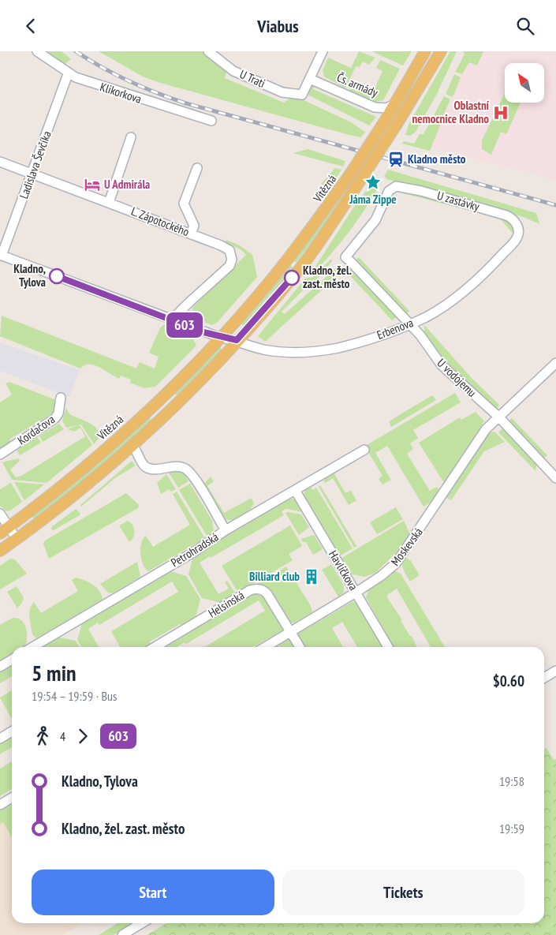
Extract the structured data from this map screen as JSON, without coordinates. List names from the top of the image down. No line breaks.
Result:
{"streets":{"main road":["Vítězná"],"street":["U Trati","Čs. armády","Klikorkova","Ladislava Ševčíka","U zastávky","L. Zápotockého","Erbenova","U vodojemu","Kordačova","Moskevská","Petrohradská","Havlíčkova","Helsinská"]},"crossings":[["U Trati","Čs. armády"],["Čs. armády","Vítězná"],["Klikorkova","Ladislava Ševčíka"],["Ladislava Ševčíka","L. Zápotockého"],["Vítězná","Erbenova"],["U zastávky","Erbenova"],["U zastávky","U vodojemu"],["Erbenova","U vodojemu"],["U vodojemu","Moskevská"],["Moskevská","Havlíčkova"],["Moskevská","Helsinská"],["Petrohradská","Havlíčkova"]],"places":{"hospital":["Oblastní nemocnice Kladno"],"station":["Kladno město"],"place":["Jáma Zippe"],"hotel":["U Admirála"],"other":["Kladno, Tylova","Kladno, žel. zast. město"],"building":["Billiard club"]},"lines":["bus line 603"],"north":"top left","page":{"header":"Viabus","on_map":"603","heading":["5 min","19:54 – 19:59 · Bus","$0.60"],"legs":["4","603"],"list":[{"name":"Kladno, Tylova","value":"19:58"},{"name":"Kladno, žel. zast. město","value":"19:59"}],"buttons":["Start","Tickets"]}}
